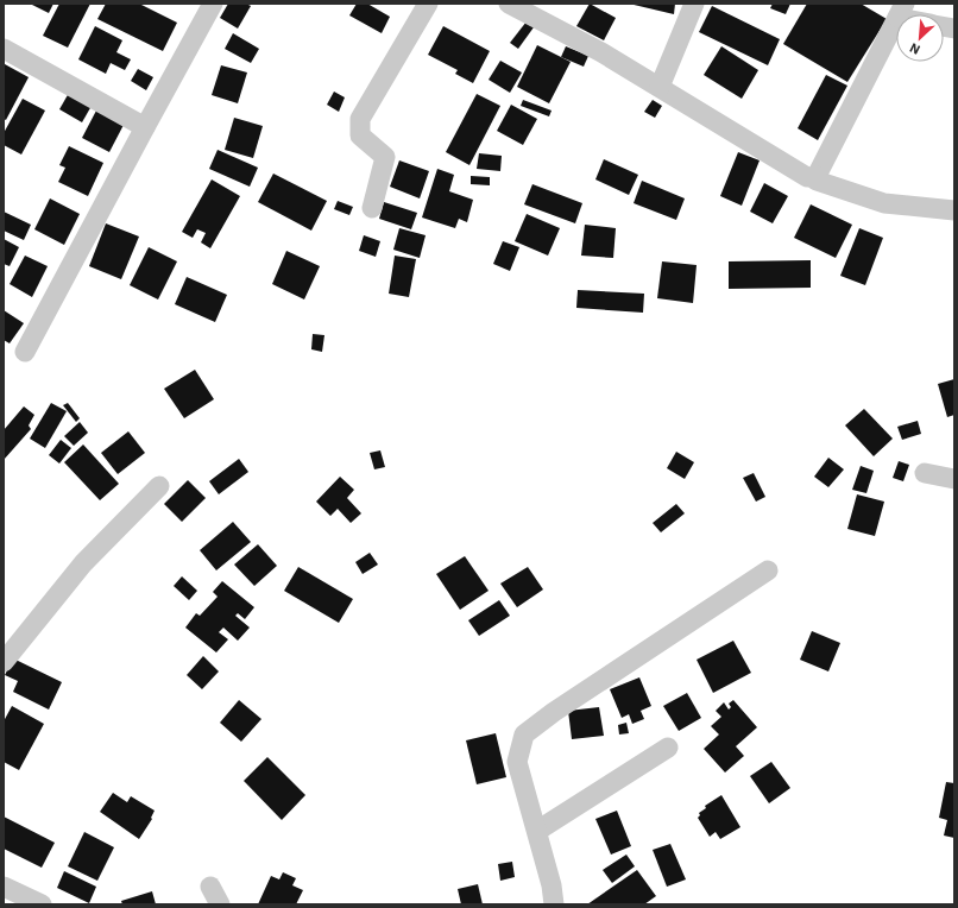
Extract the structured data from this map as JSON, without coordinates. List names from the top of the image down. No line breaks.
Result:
{"north":"bottom left"}
